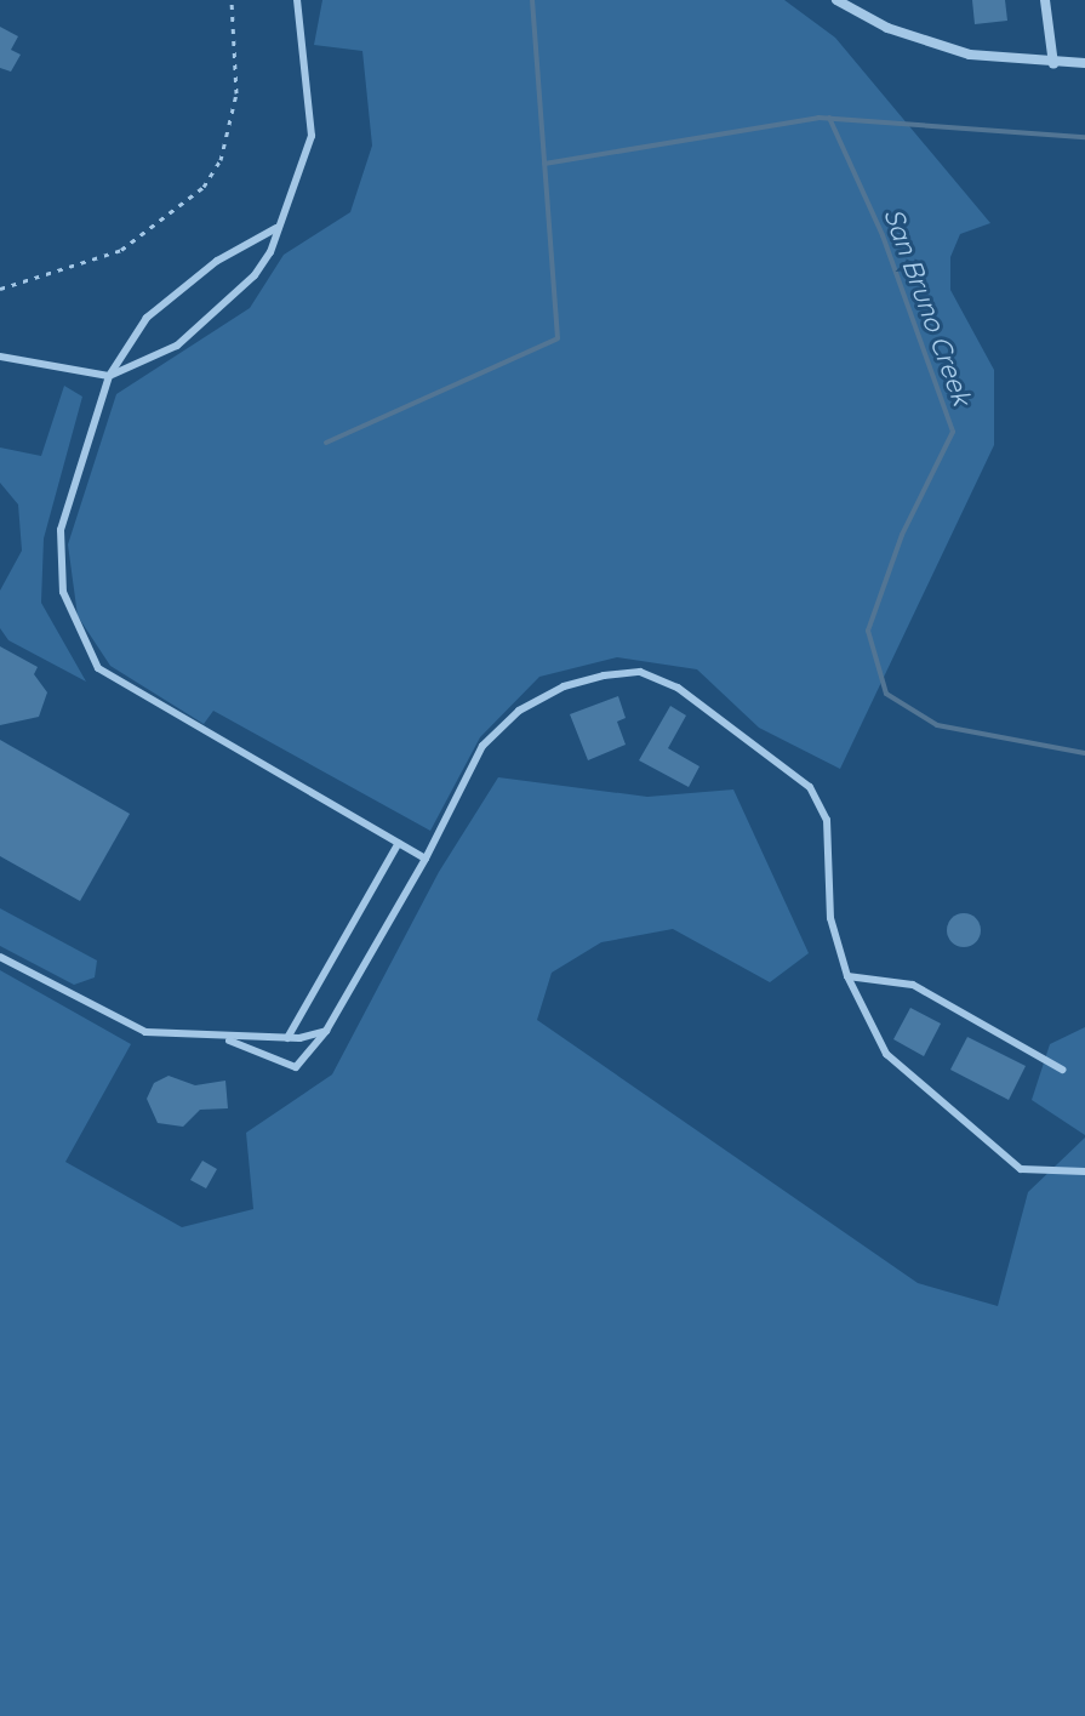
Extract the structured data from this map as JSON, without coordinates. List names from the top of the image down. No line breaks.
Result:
{"water":["San Bruno Creek"]}
